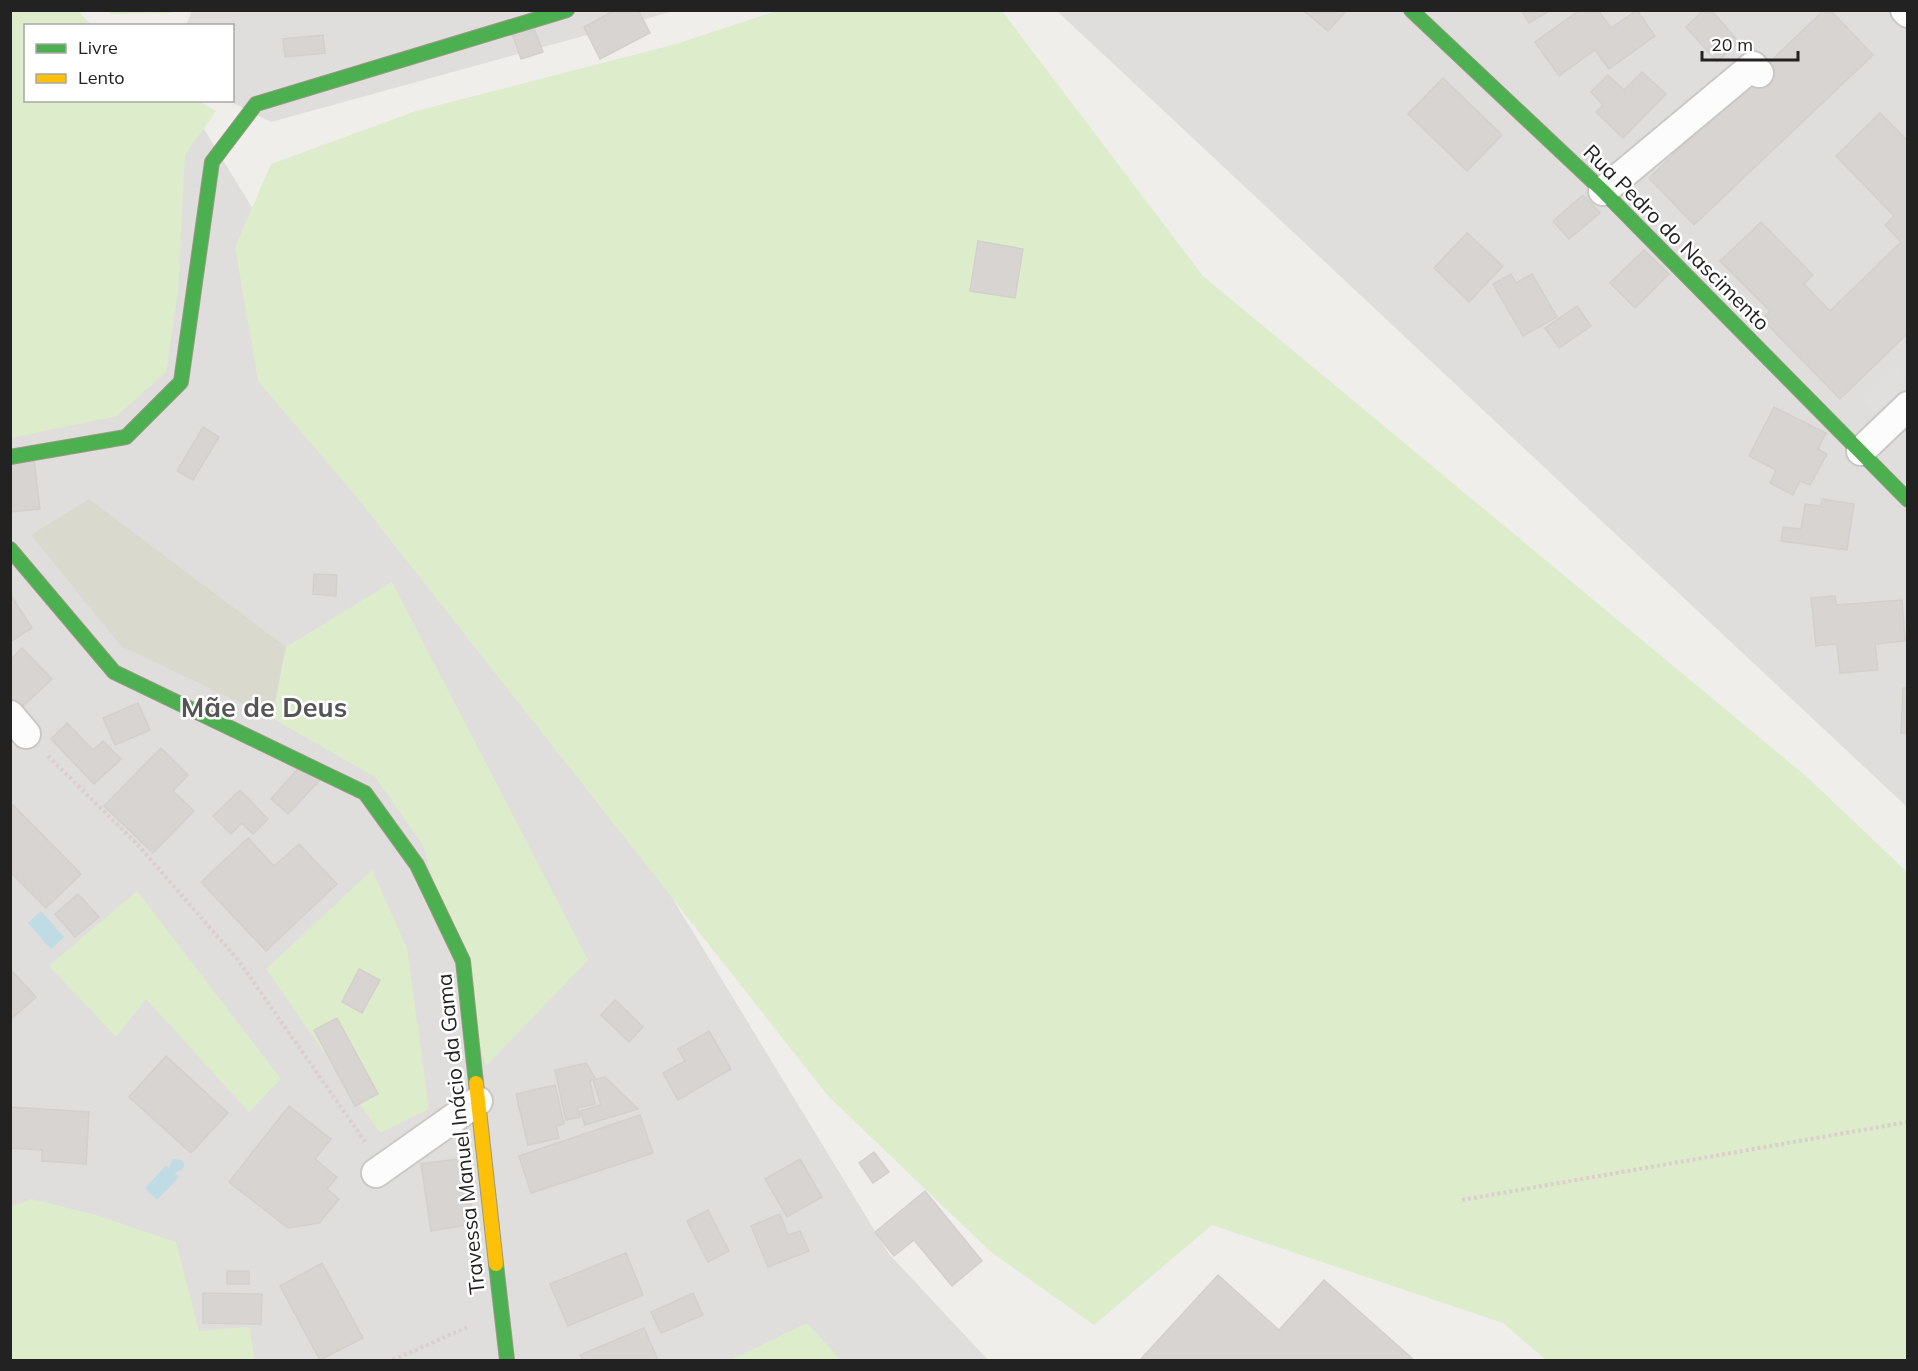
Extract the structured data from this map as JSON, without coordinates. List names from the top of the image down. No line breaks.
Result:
{"streets":{"street":["Rua Pedro do Nascimento","Travessa Manuel Inácio da Gama"]},"districts":["Mãe de Deus"],"legend":["Livre","Lento"],"scale_bar":"20 m"}
